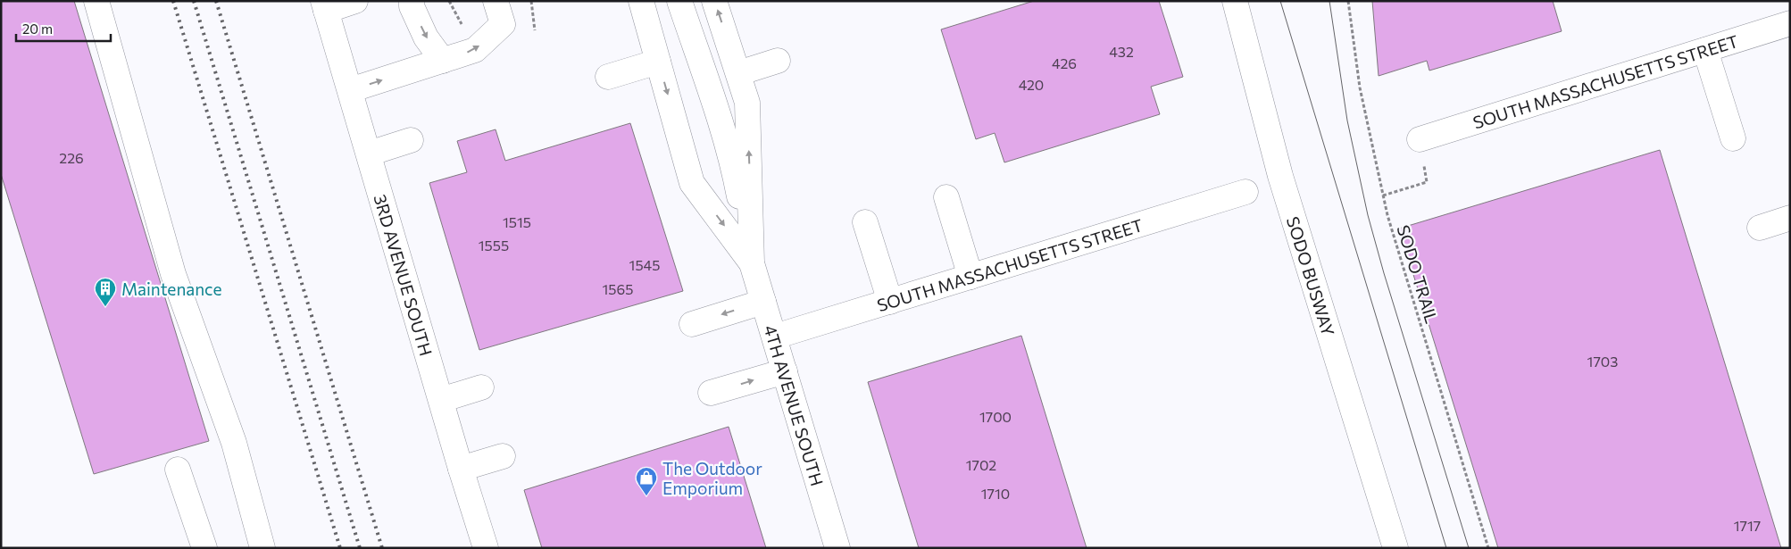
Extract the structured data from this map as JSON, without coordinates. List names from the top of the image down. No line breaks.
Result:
{"streets":{"street":["SOUTH MASSACHUSETTS STREET","3RD AVENUE SOUTH","SODO BUSWAY","4TH AVENUE SOUTH"],"path":["SODO TRAIL"]},"crossings":[["SOUTH MASSACHUSETTS STREET","4TH AVENUE SOUTH"]],"places":{"building":["Maintenance"],"shop":["The Outdoor Emporium"]},"house_numbers":["432","426","420","226","1515","1555","1545","1565","1703","1700","1702","1710","1717"],"scale_bar":"20 m"}
